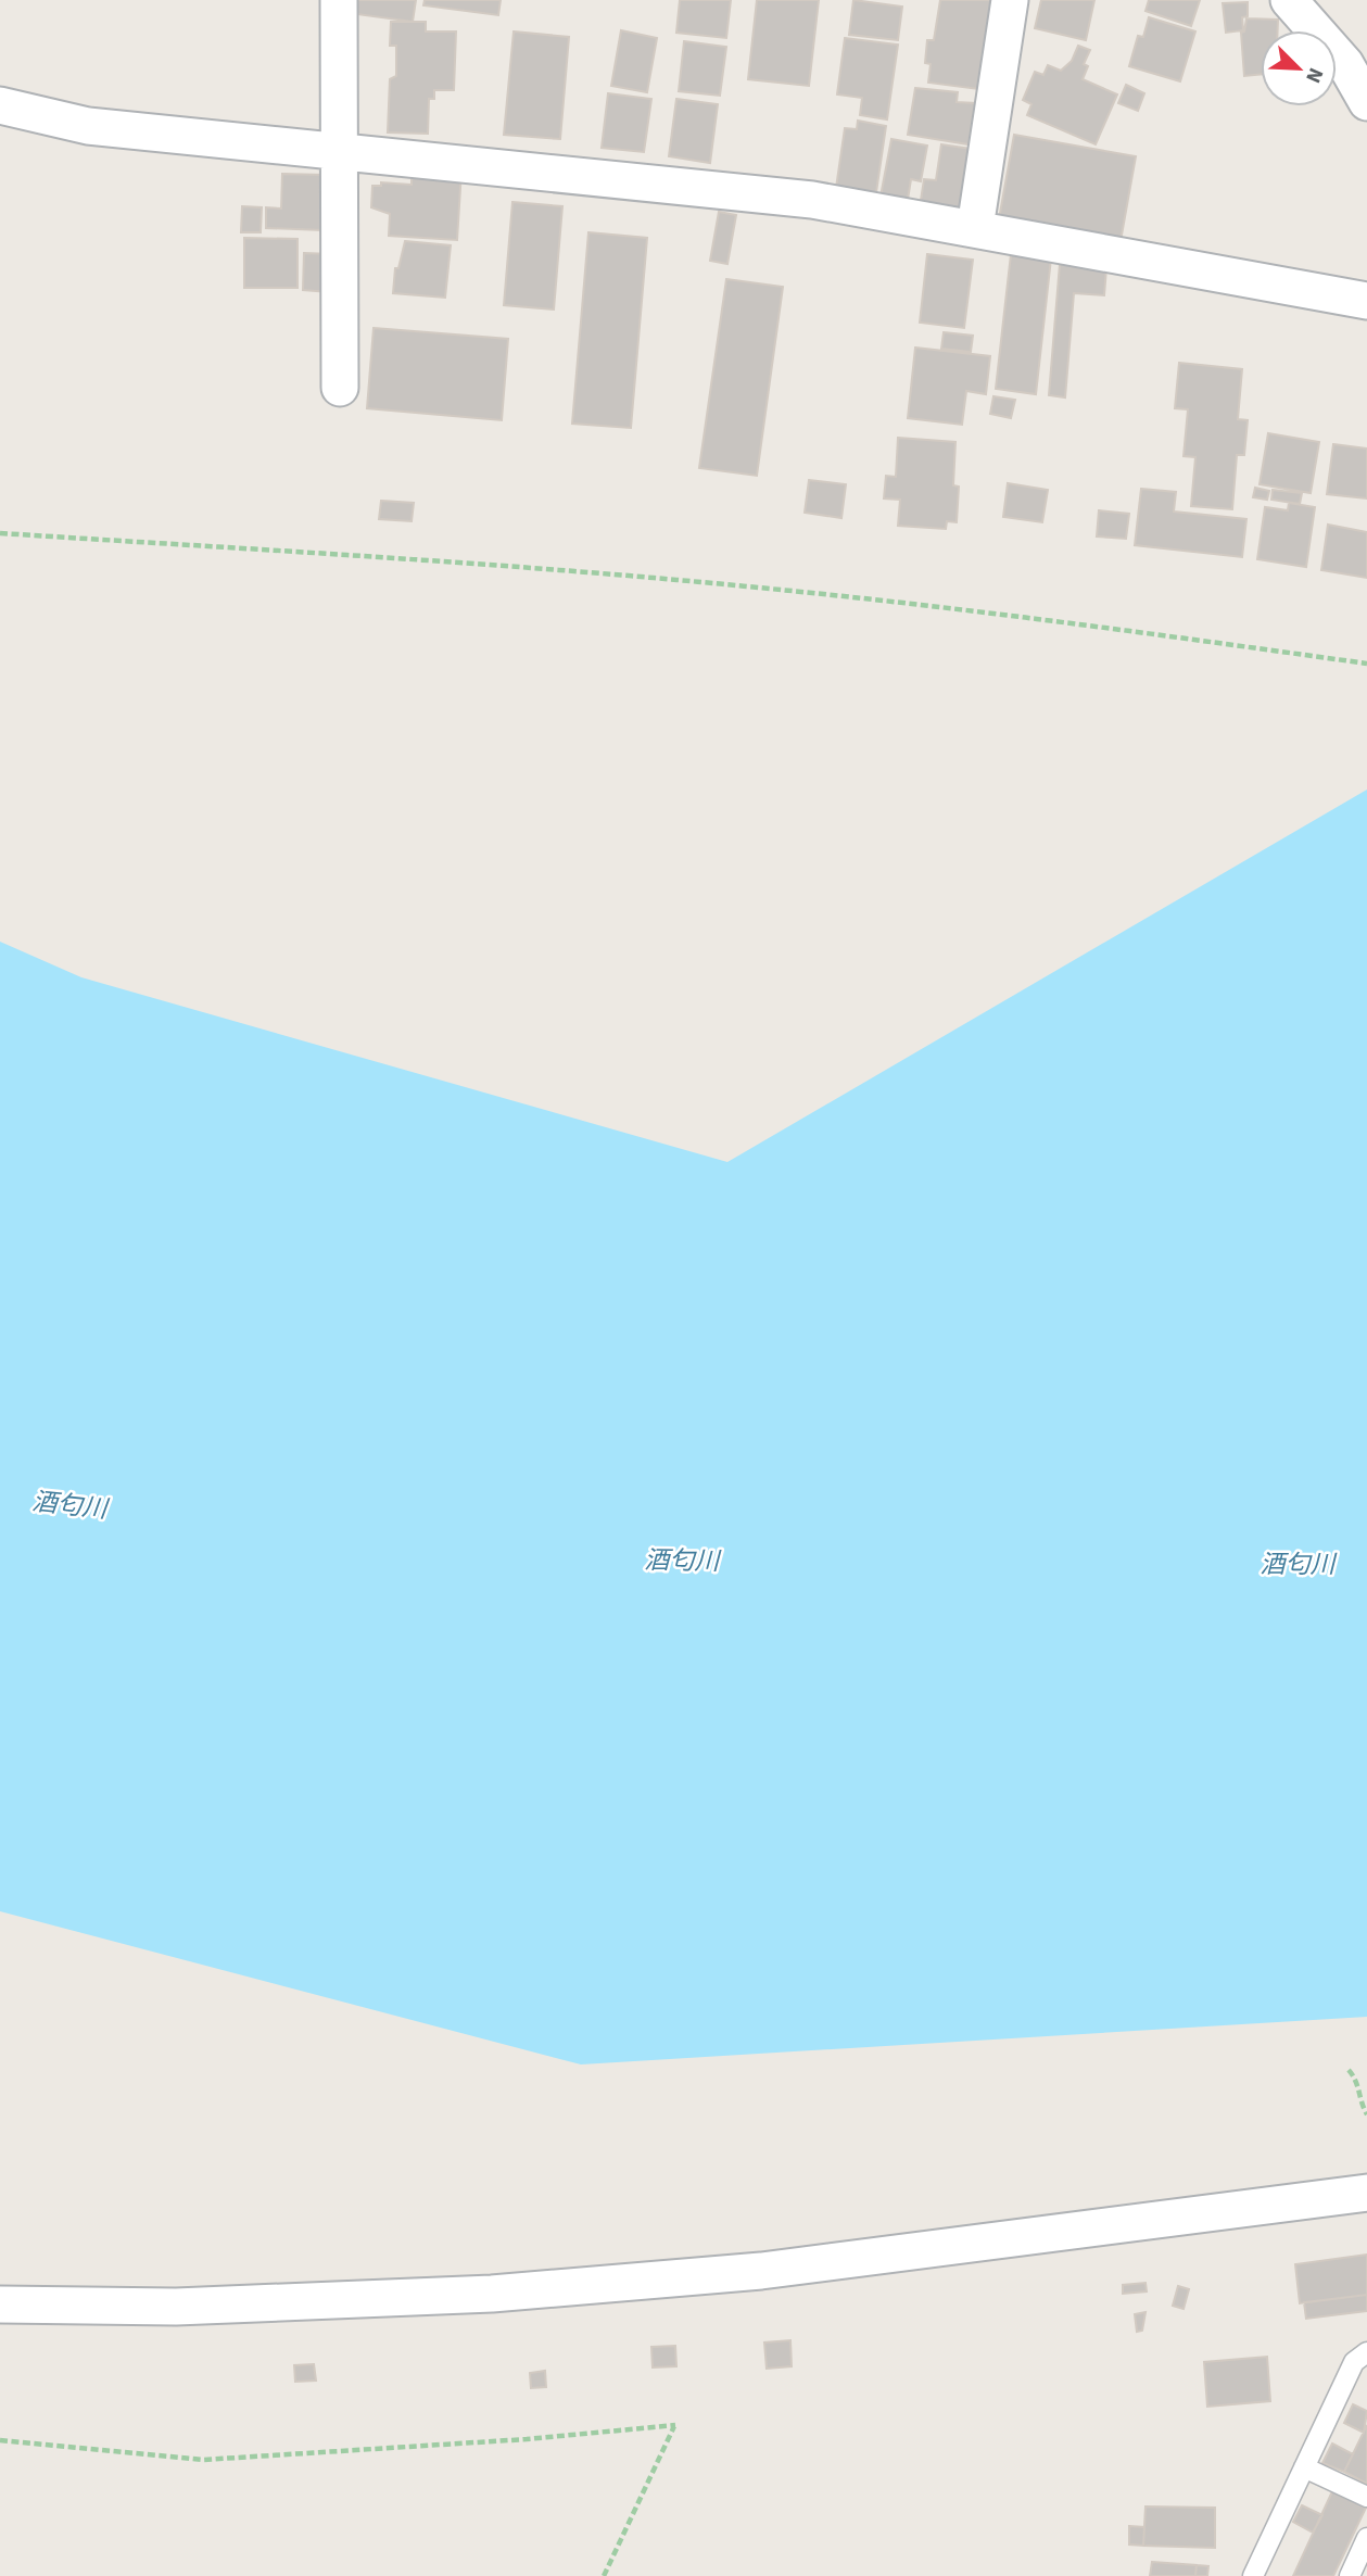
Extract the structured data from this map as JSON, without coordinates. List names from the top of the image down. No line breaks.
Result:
{"water":["酒匂川"],"north":"bottom right"}
